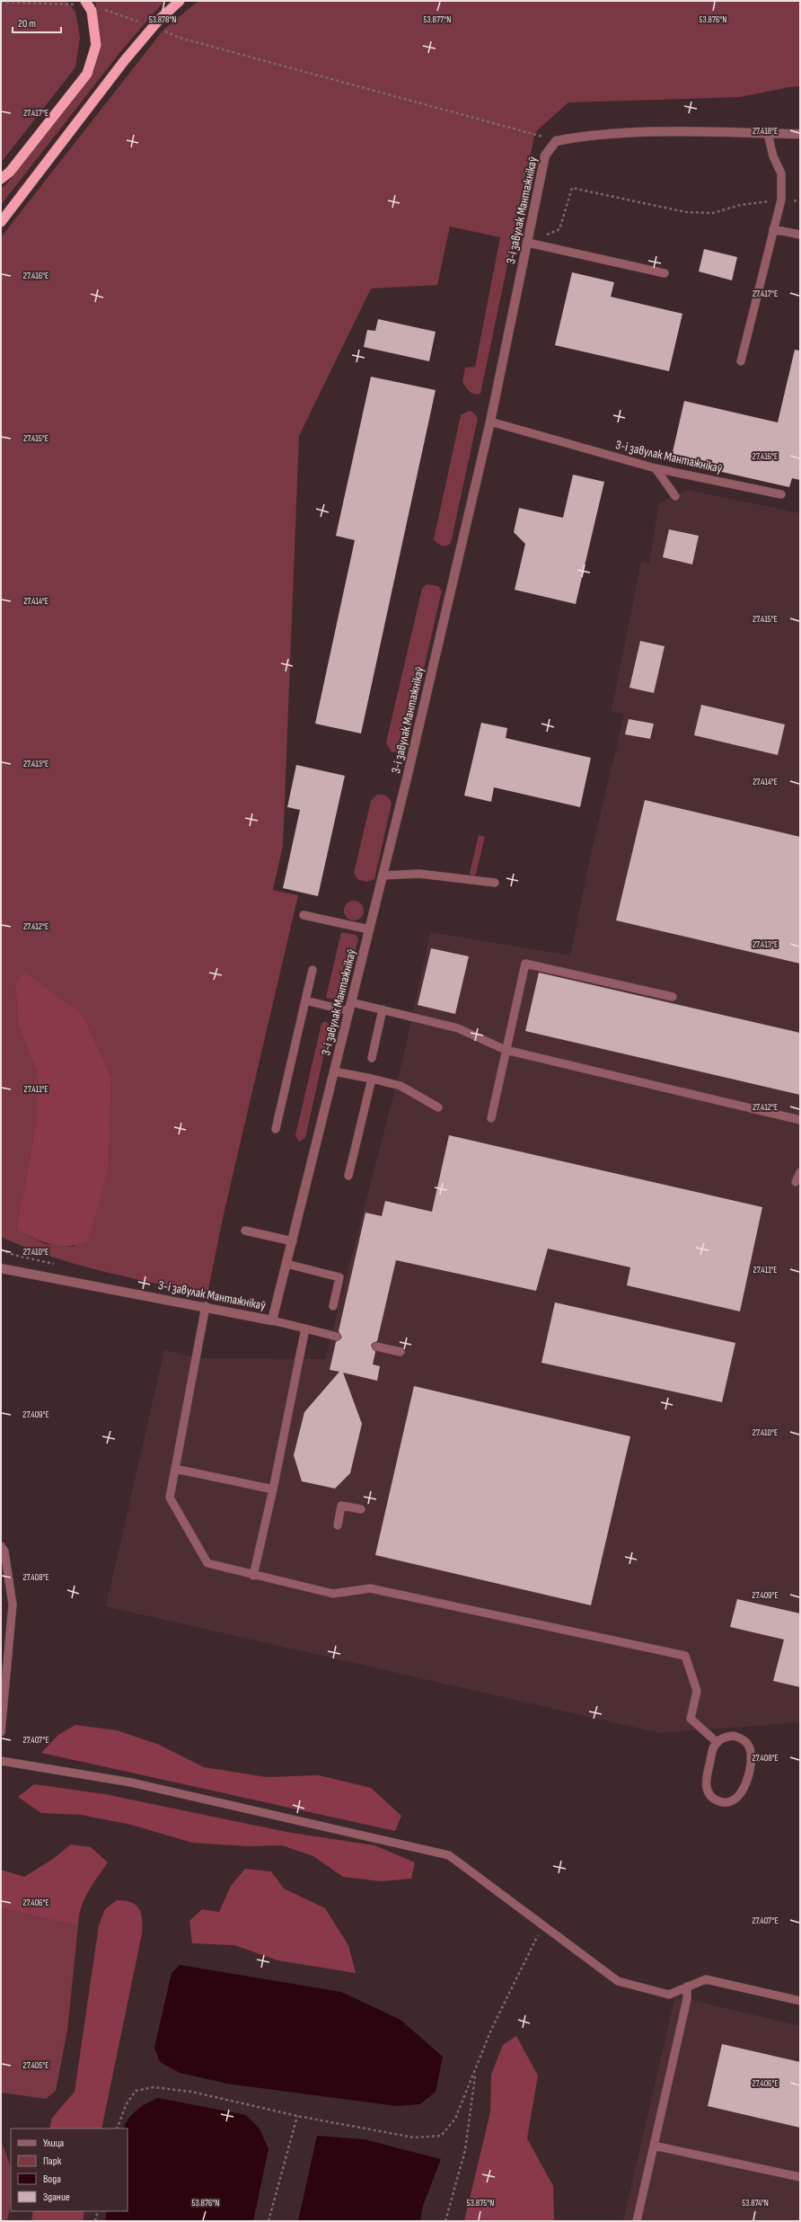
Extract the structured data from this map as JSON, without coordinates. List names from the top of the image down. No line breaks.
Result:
{"streets":{"street":["3-і завулак Мантажнікаў"]},"legend":["Улица","Парк","Вода","Здание"],"scale_bar":"20 m","coordinates":["53.878°N","53.877°N","53.876°N","27.417°E","27.418°E","27.416°E","27.415°E","27.414°E","27.413°E","27.412°E","27.411°E","27.410°E","27.409°E","27.408°E","27.407°E","27.406°E","27.405°E","53.875°N","53.874°N"]}
